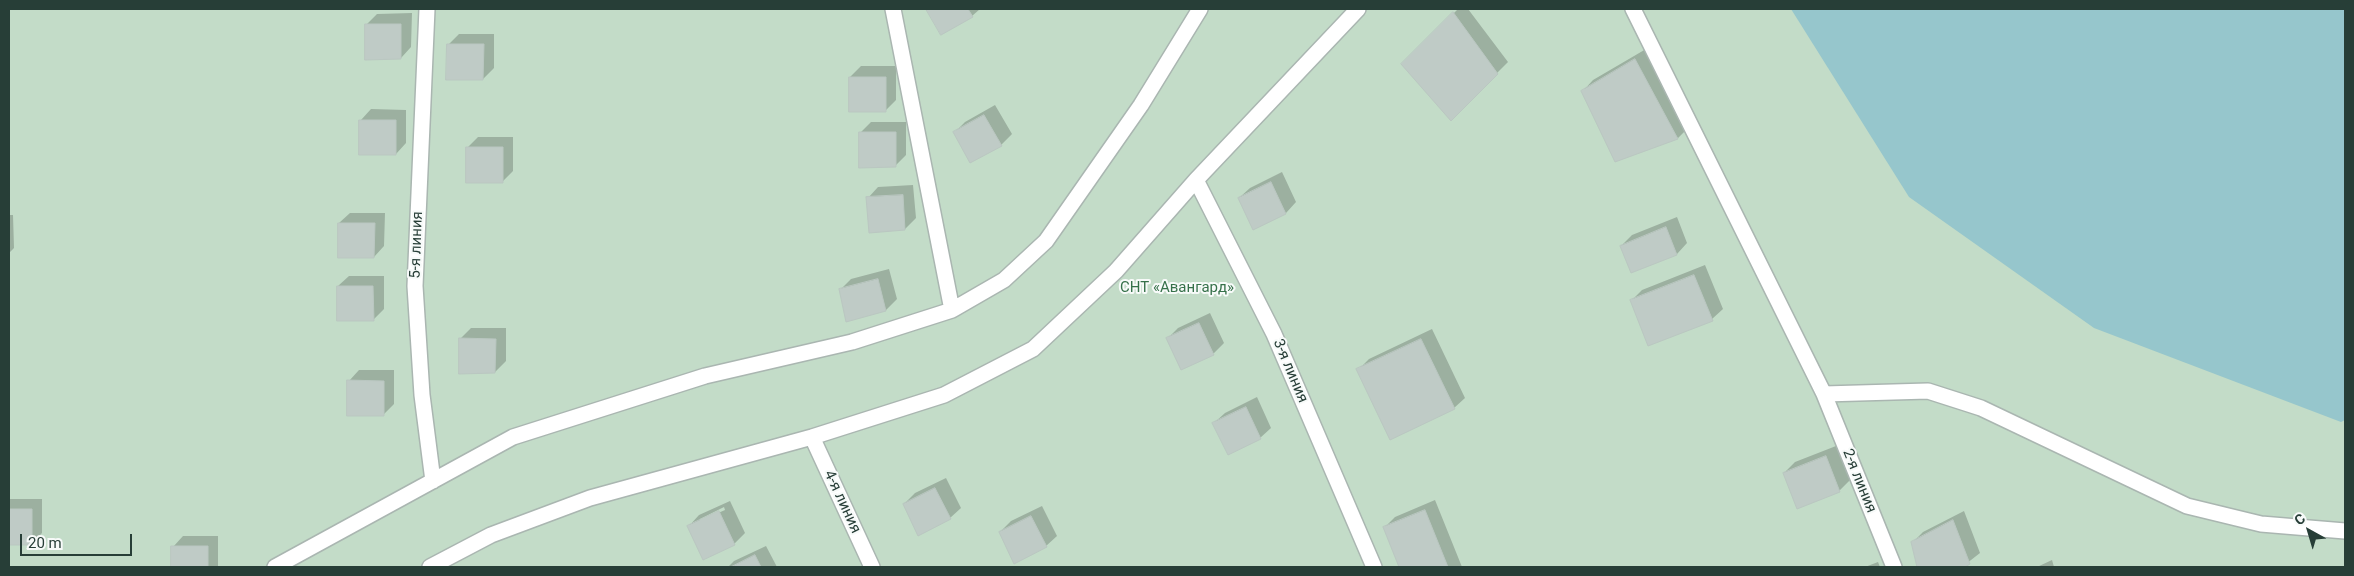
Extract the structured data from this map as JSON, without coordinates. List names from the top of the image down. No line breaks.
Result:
{"streets":{"street":["5-я линия","3-я линия","2-я линия","4-я линия"]},"parks":["СНТ «Авангард»"],"scale_bar":"20 m","north":"top left"}
